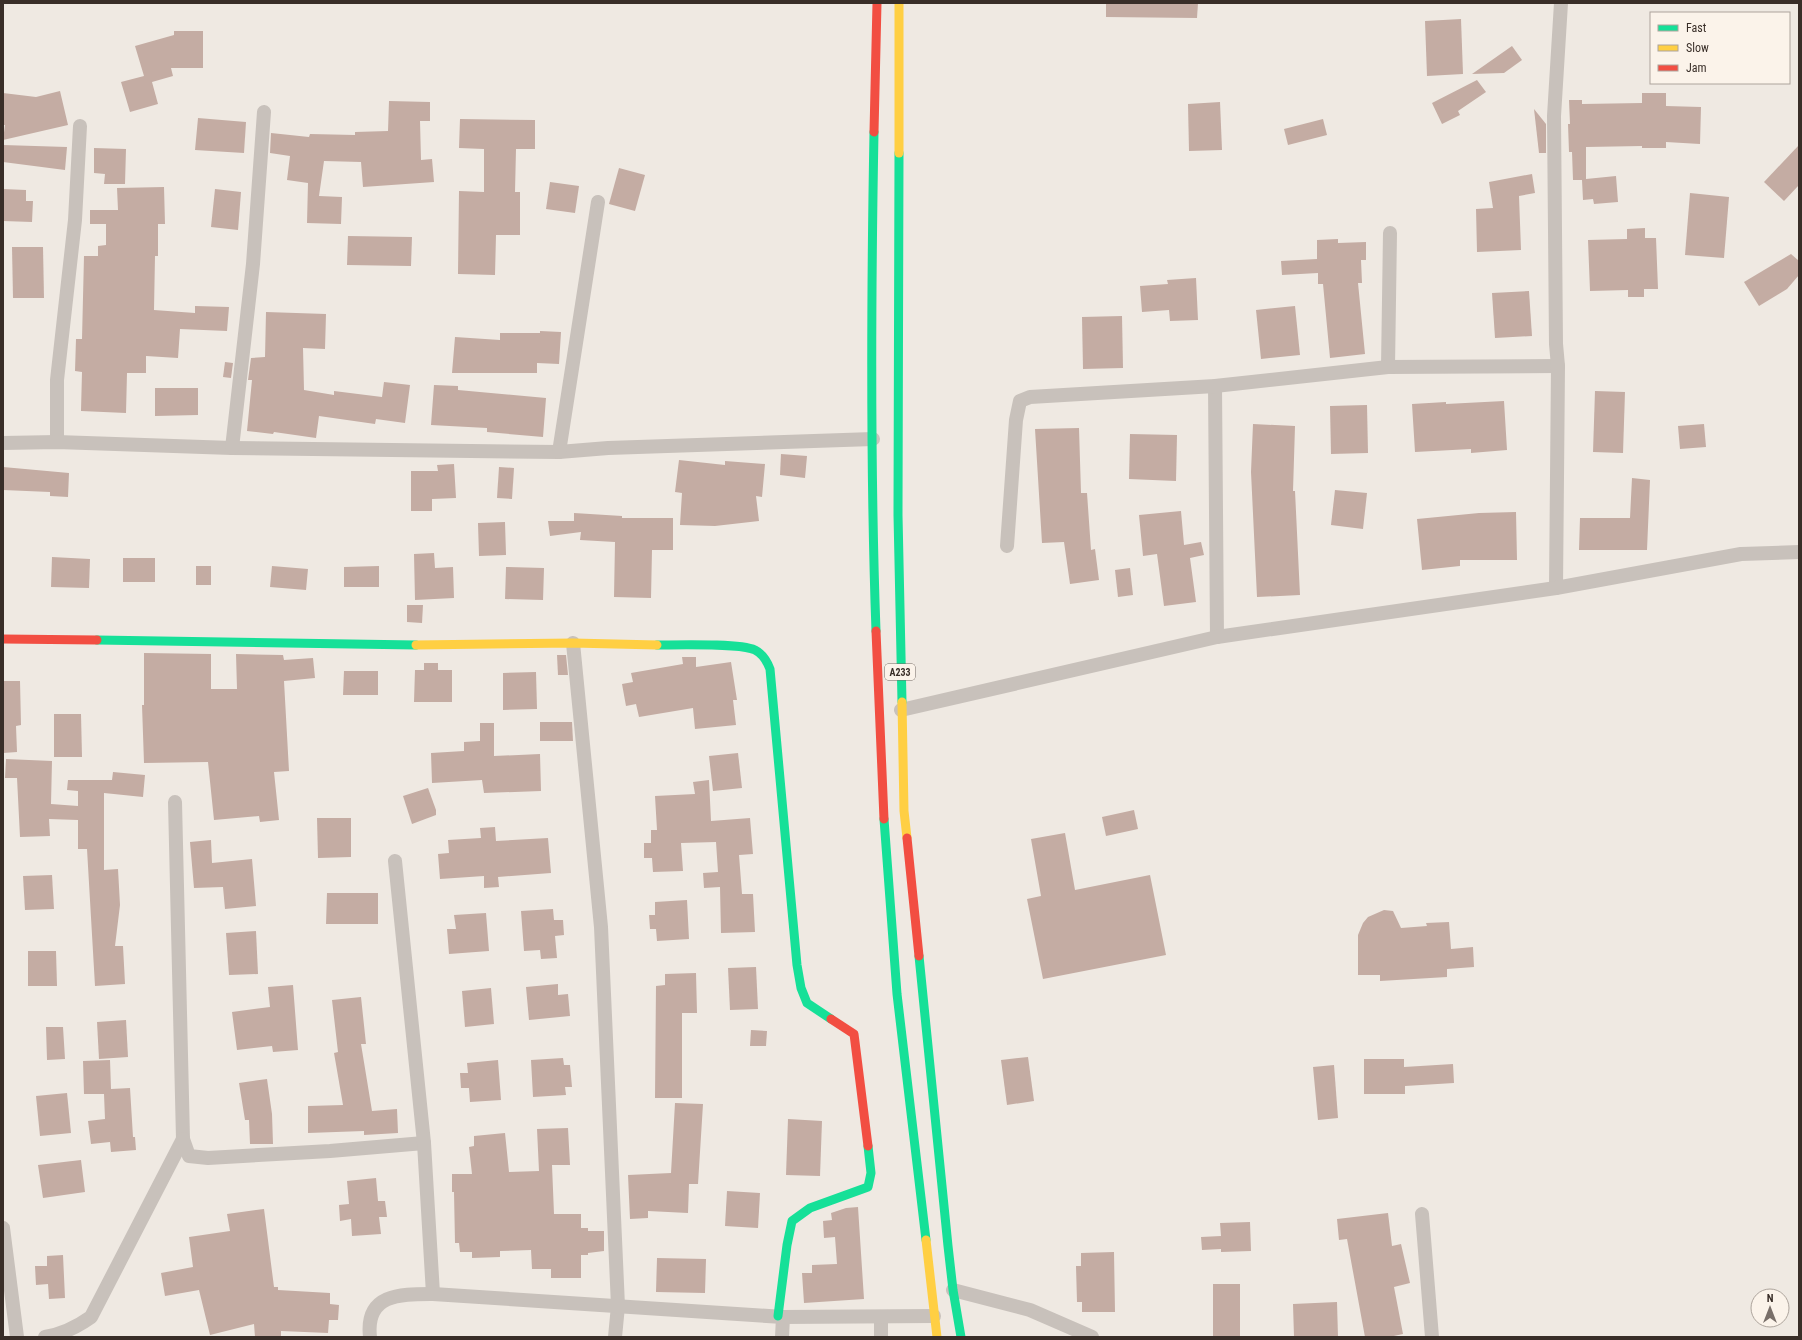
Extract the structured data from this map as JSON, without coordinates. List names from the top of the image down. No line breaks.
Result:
{"streets":{"main road":["A233"]},"legend":["Fast","Slow","Jam"],"north":"top"}
